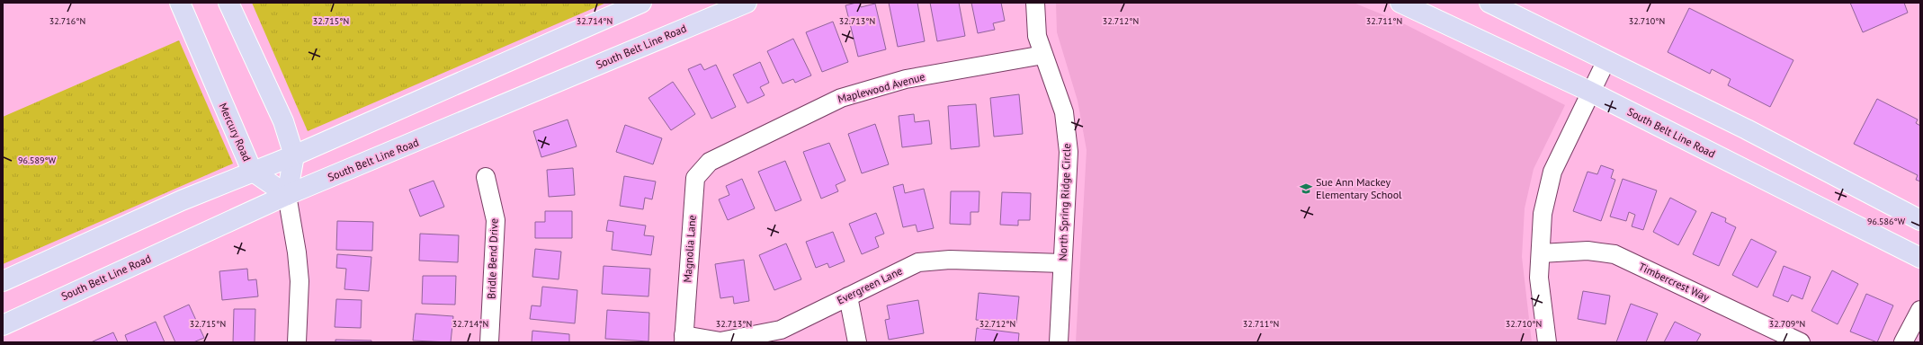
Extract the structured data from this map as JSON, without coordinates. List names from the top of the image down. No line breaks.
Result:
{"streets":{"main road":["South Belt Line Road","Mercury Road"],"street":["Maplewood Avenue","North Spring Ridge Circle","Magnolia Lane","Bridle Bend Drive","Timbercrest Way","Evergreen Lane"]},"crossings":[["South Belt Line Road","Mercury Road"],["Maplewood Avenue","North Spring Ridge Circle"],["Maplewood Avenue","Magnolia Lane"],["North Spring Ridge Circle","Evergreen Lane"],["Magnolia Lane","Evergreen Lane"]],"places":{"school or university":["Sue Ann Mackey Elementary School"]},"coordinates":["32.714°N","32.713°N","32.712°N","32.716°N","32.715°N","32.711°N","32.710°N","96.589°W","96.586°W","32.709°N"]}
